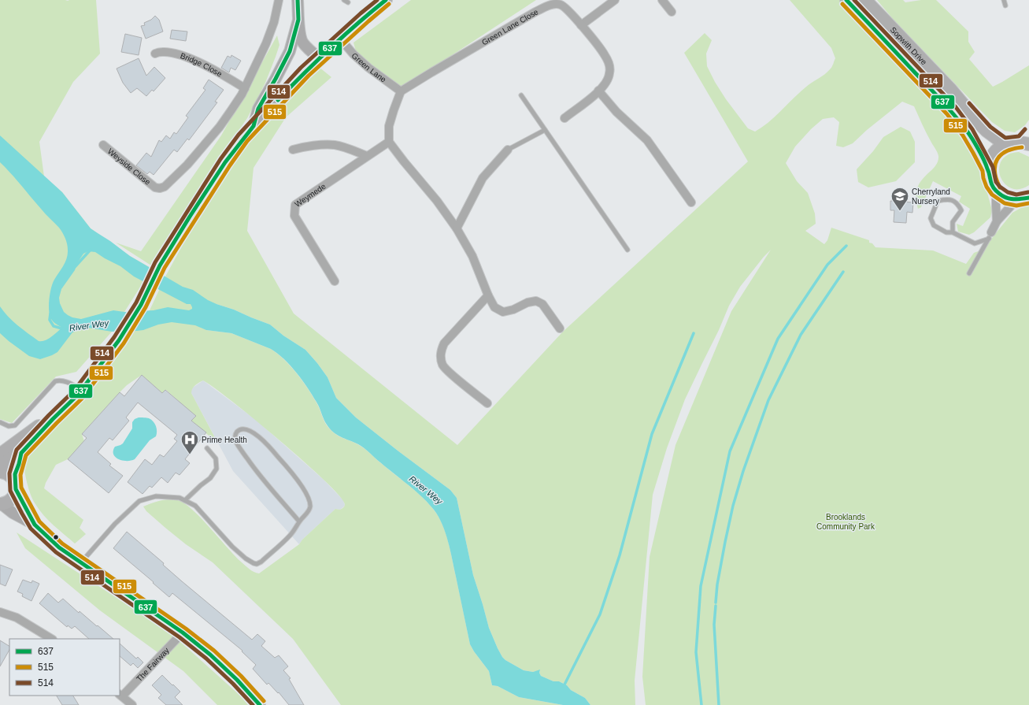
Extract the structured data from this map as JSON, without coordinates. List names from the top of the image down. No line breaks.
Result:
{"streets":{"main road":["Sopwith Drive"],"street":["Green Lane Close","Bridge Close","Green Lane","Weyside Close","Weymede","The Fairway"]},"crossings":[["Green Lane Close","Green Lane"],["Bridge Close","Weyside Close"]],"water":["River Wey"],"parks":["Brooklands Community Park"],"places":{"school or university":["Cherryland Nursery"],"hospital":["Prime Health"]},"lines":["transit line 637","transit line 514","transit line 515"],"legend":["637","515","514"]}
